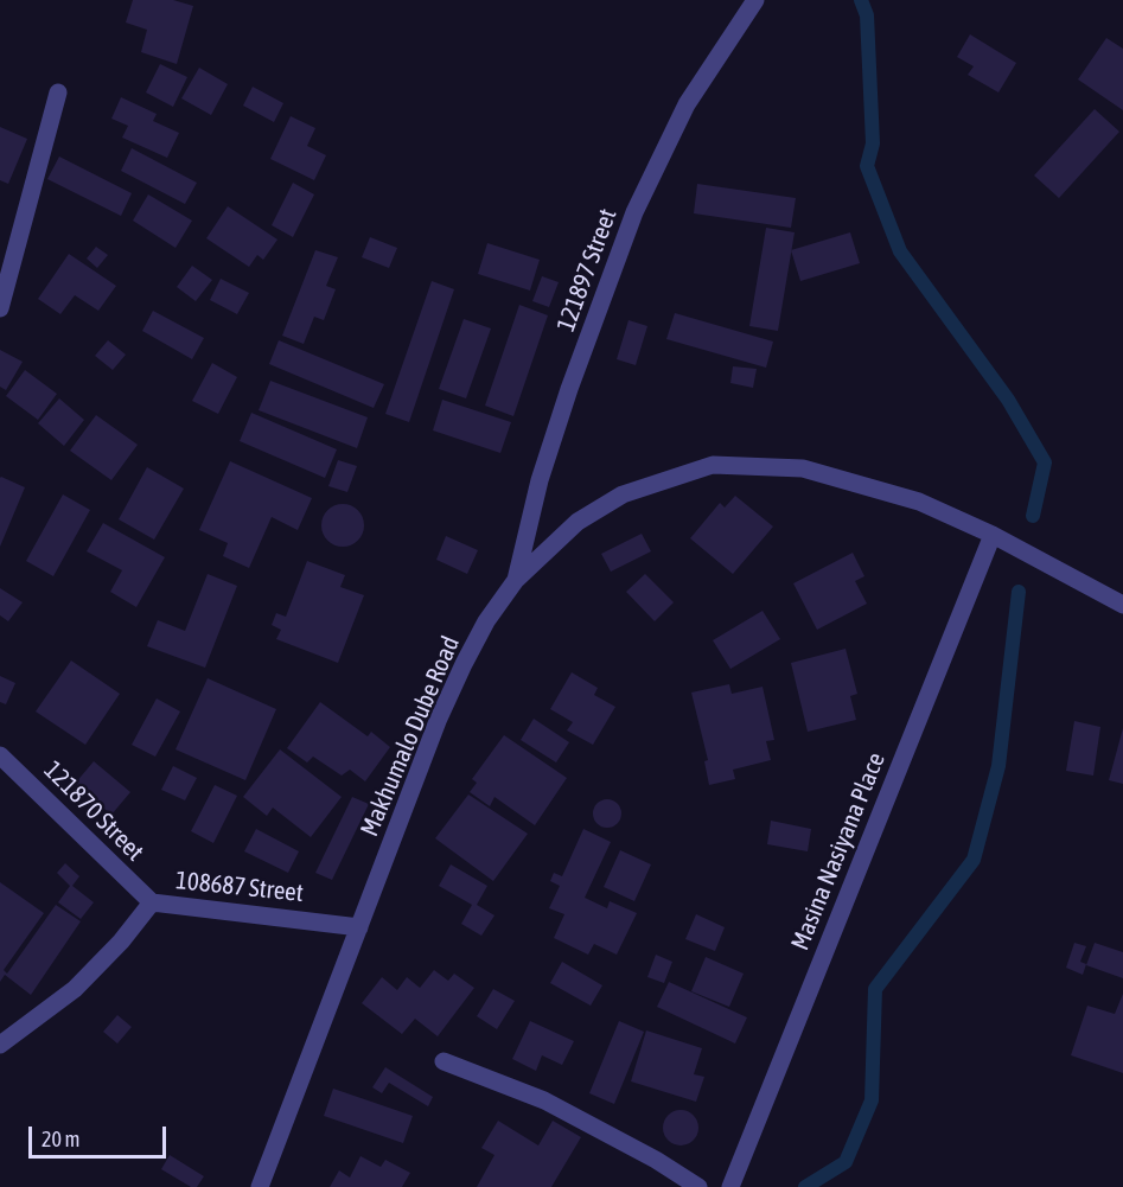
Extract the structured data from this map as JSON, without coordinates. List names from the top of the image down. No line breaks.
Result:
{"streets":{"street":["121897 Street","Makhumalo Dube Road","121870 Street","Masina Nasiyana Place","108687 Street"]},"crossings":[["121897 Street","Makhumalo Dube Road"],["Makhumalo Dube Road","Masina Nasiyana Place"],["Makhumalo Dube Road","108687 Street"],["121870 Street","108687 Street"]],"scale_bar":"20 m"}
